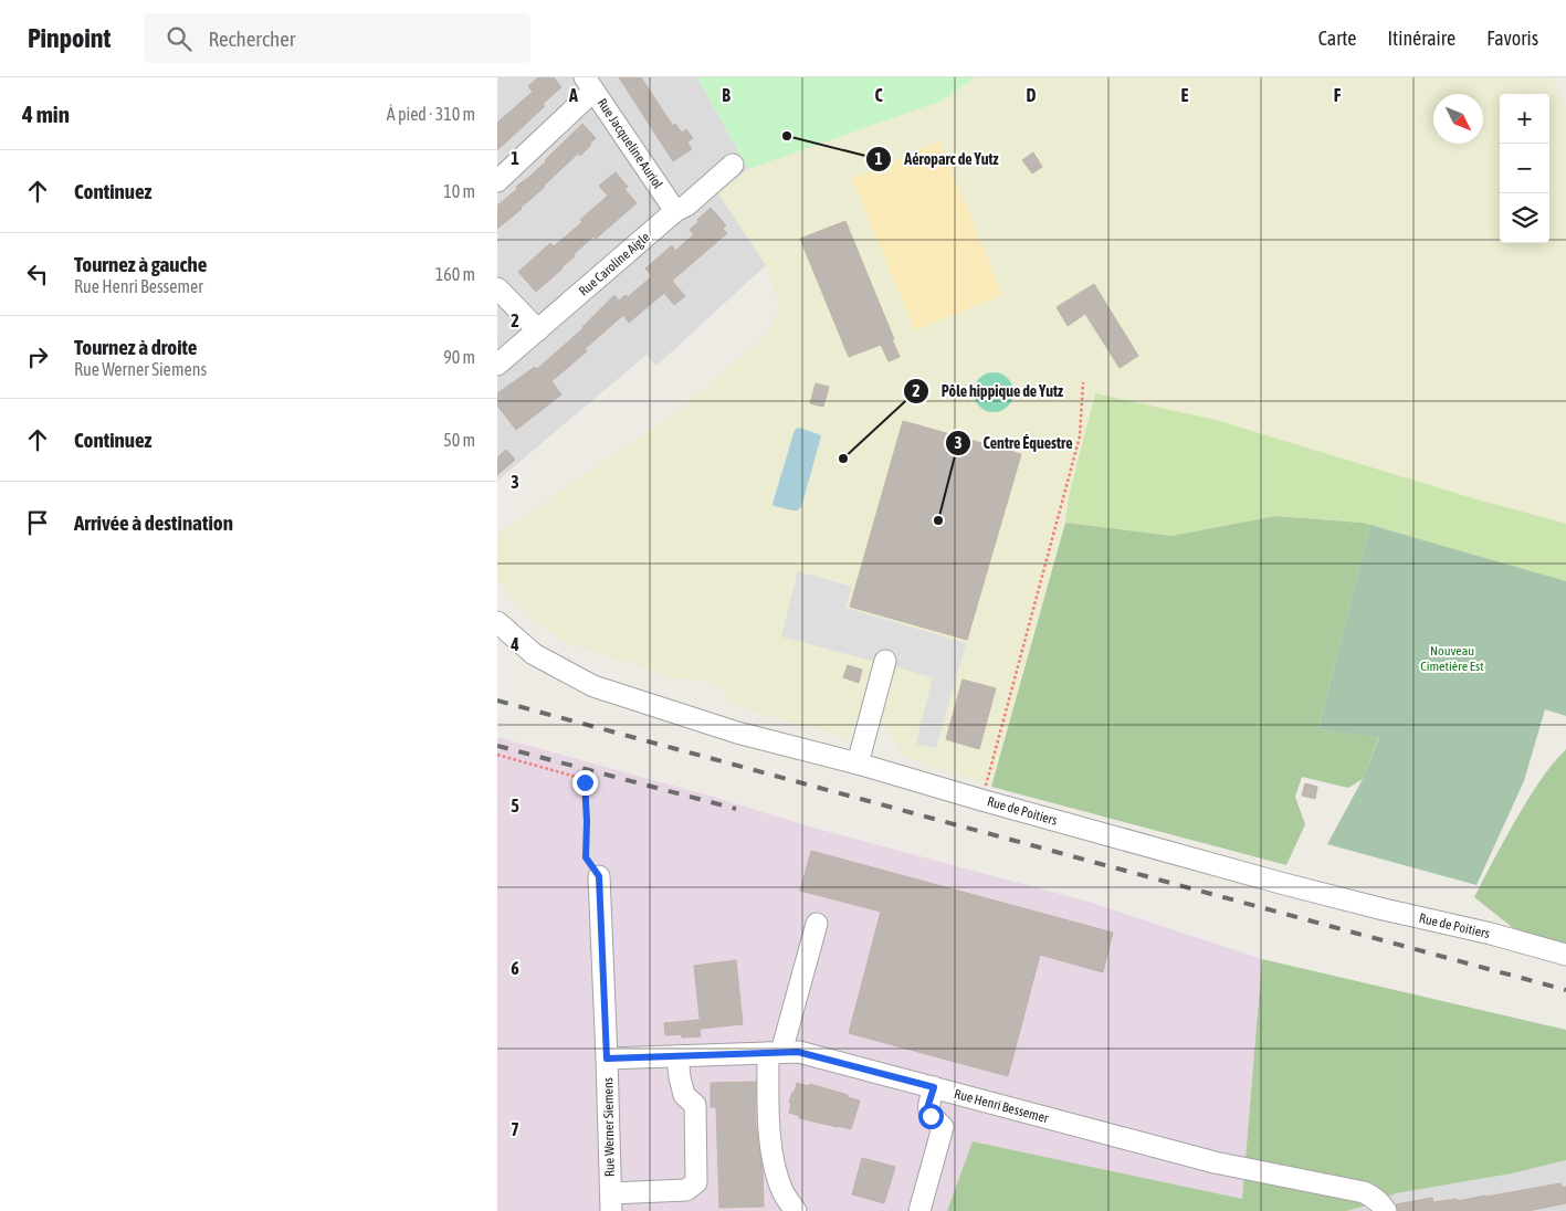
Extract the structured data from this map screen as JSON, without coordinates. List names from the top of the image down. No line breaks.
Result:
{"streets":{"street":["Rue Jacqueline Auriol","Rue Caroline Aigle","Rue de Poitiers","Rue Henri Bessemer","Rue Werner Siemens"]},"crossings":[["Rue Jacqueline Auriol","Rue Caroline Aigle"],["Rue Henri Bessemer","Rue Werner Siemens"]],"parks":["Nouveau Cimetière Est"],"places":["Aéroparc de Yutz","Pôle hippique de Yutz","Centre Équestre"],"north":"bottom right","page":{"header":"Pinpoint","search":"Rechercher","nav":["Carte","Itinéraire","Favoris"],"heading":["4 min","À pied · 310 m"],"map_buttons":["+","−"],"list":[["Continuez","10 m"],["Tournez à gauche","Rue Henri Bessemer","160 m"],["Tournez à droite","Rue Werner Siemens","90 m"],["Continuez","50 m"],"Arrivée à destination"]},"grid":{"columns":["A","B","C","D","E","F"],"rows":["1","2","3","4","5","6","7"]}}
